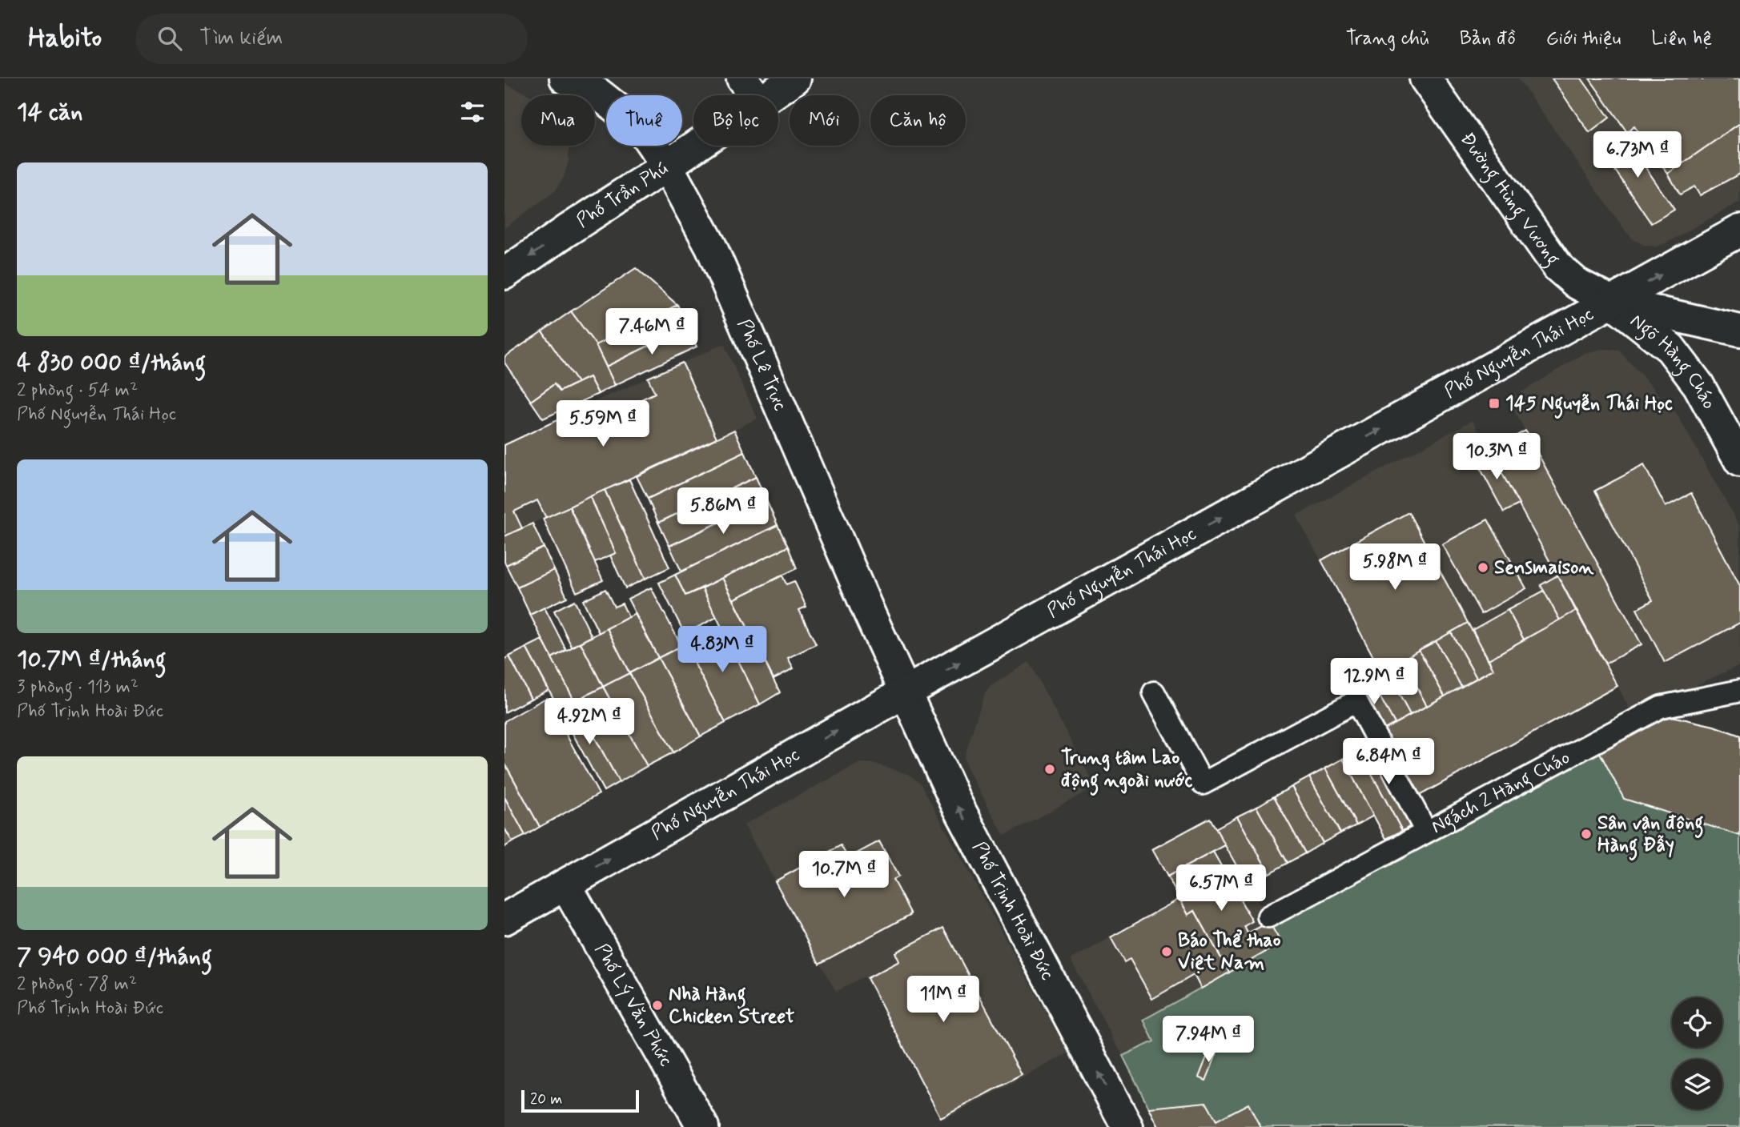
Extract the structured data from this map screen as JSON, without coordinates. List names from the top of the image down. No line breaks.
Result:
{"streets":{"street":["Phố Trần Phú","Đường Hùng Vương","Phố Nguyễn Thái Học","Ngõ Hàng Cháo","Phố Lê Trực","Phố Trịnh Hoài Đức","Phố Lý Văn Phức"],"lane":["Ngách 2 Hàng Cháo"]},"crossings":[["Phố Trần Phú","Phố Lê Trực"],["Đường Hùng Vương","Phố Nguyễn Thái Học"],["Đường Hùng Vương","Ngõ Hàng Cháo"],["Phố Nguyễn Thái Học","Ngõ Hàng Cháo"],["Phố Nguyễn Thái Học","Phố Lê Trực"],["Phố Nguyễn Thái Học","Phố Trịnh Hoài Đức"],["Phố Nguyễn Thái Học","Phố Lý Văn Phức"],["Phố Lê Trực","Phố Trịnh Hoài Đức"]],"one_way":["Phố Trần Phú","Phố Nguyễn Thái Học","Phố Trịnh Hoài Đức"],"places":{"transit":["145 Nguyễn Thái Học"],"other":["Sensmaison","Trung tâm Lao động ngoài nước","Sân vận động Hàng Đẫy","Báo Thể thao Việt Nam","Nhà Hàng Chicken Street"]},"scale_bar":"20 m","page":{"header":"Habito","search":"Tìm kiếm","nav":["Trang chủ","Bản đồ","Giới thiệu","Liên hệ"],"heading":"14 căn","chip":["Mua","Thuê","Bộ lọc","Mới","Căn hộ"],"price":["6.73M ₫","7.46M ₫","5.59M ₫","10.3M ₫","5.86M ₫","5.98M ₫","4.83M ₫","12.9M ₫","4.92M ₫","6.84M ₫","10.7M ₫","6.57M ₫","11M ₫","7.94M ₫"],"list":[{"name":"4 830 000 ₫/tháng","note":"2 phòng · 54 m² · Phố Nguyễn Thái Học"},{"name":"10.7M ₫/tháng","note":"3 phòng · 113 m² · Phố Trịnh Hoài Đức"},{"name":"7 940 000 ₫/tháng","note":"2 phòng · 78 m² · Phố Trịnh Hoài Đức"}],"scale":"20 m"}}
